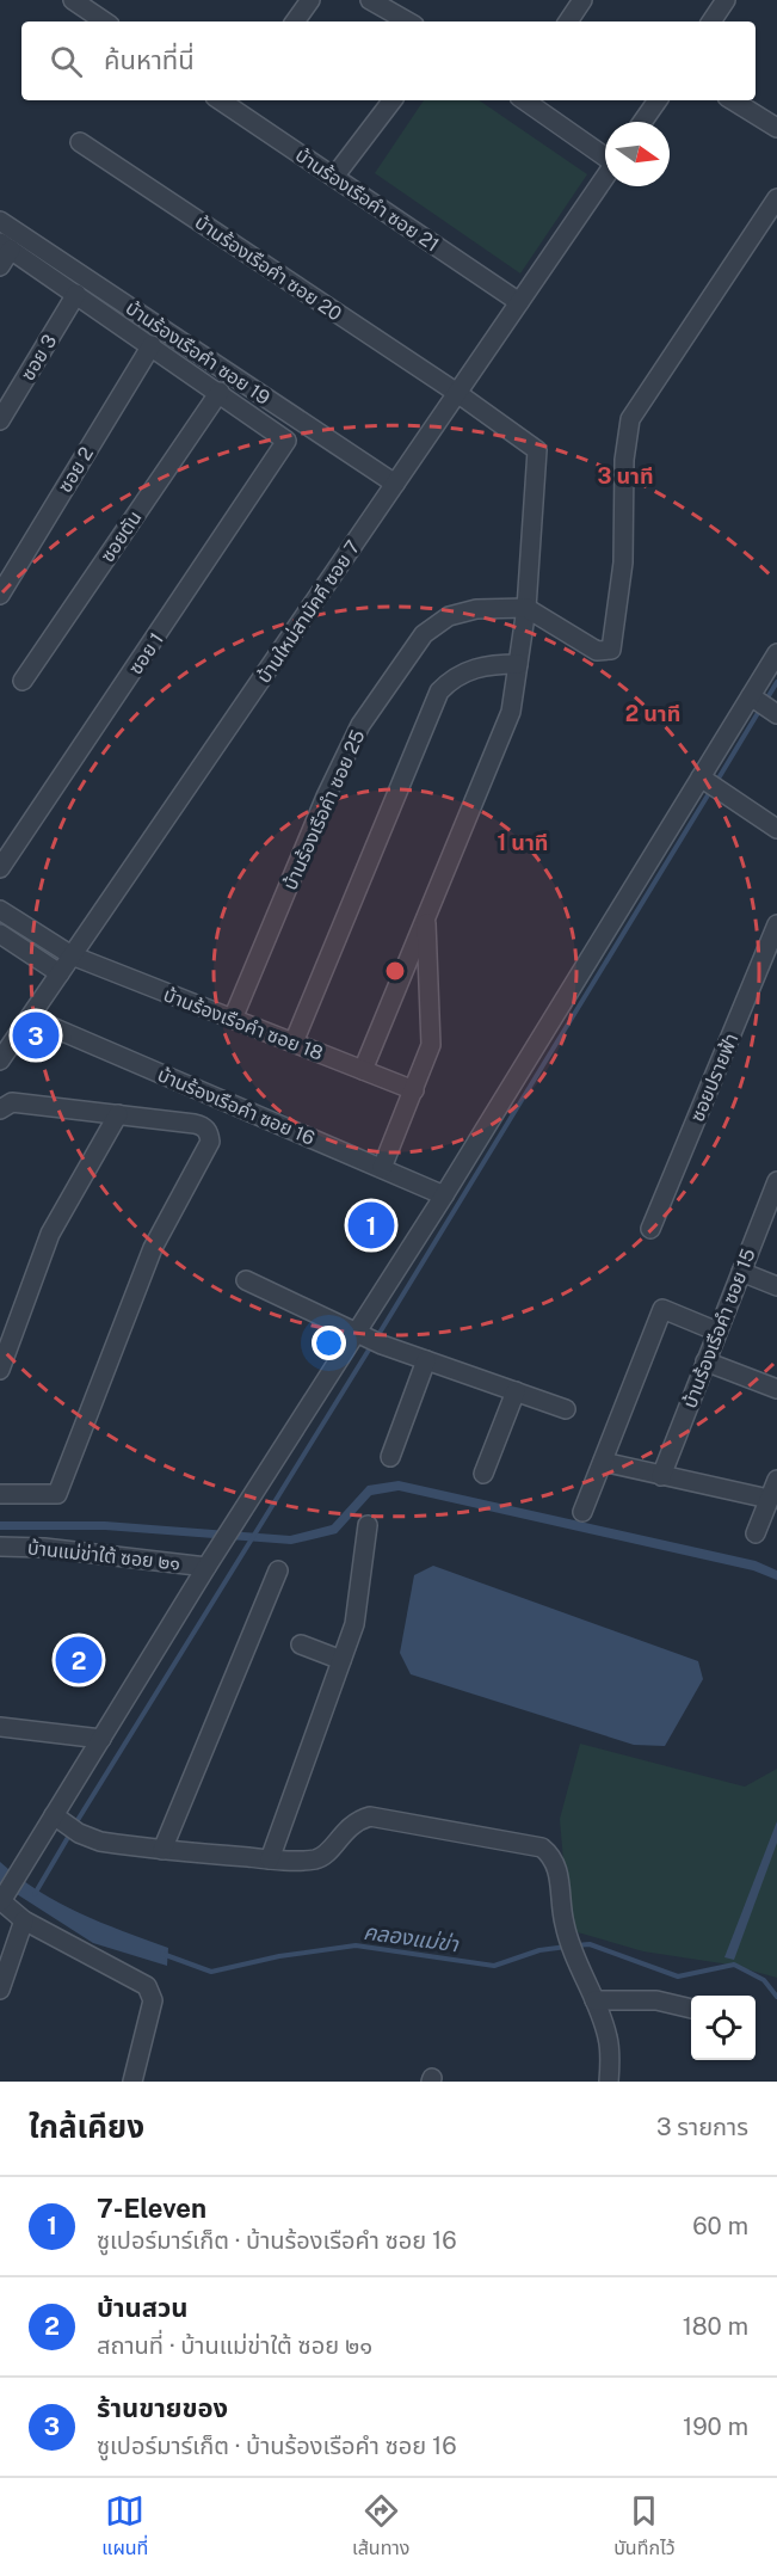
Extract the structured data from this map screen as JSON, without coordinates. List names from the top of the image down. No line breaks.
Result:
{"streets":{"street":["บ้านร้องเรือคำ ซอย 21","บ้านร้องเรือคำ ซอย 20","บ้านร้องเรือคำ ซอย 19","ซอย 3","ซอย 2","ซอยตัน","บ้านใหม่สามัคคี ซอย 7","ซอย 1","บ้านร้องเรือคำ ซอย 25","บ้านร้องเรือคำ ซอย 18","ซอยปรายฟ้า","บ้านร้องเรือคำ ซอย 16","บ้านร้องเรือคำ ซอย 15","บ้านแม่ข่าใต้ ซอย ๒๑"]},"crossings":[["บ้านร้องเรือคำ ซอย 21","บ้านใหม่สามัคคี ซอย 7"],["บ้านร้องเรือคำ ซอย 20","บ้านใหม่สามัคคี ซอย 7"],["บ้านร้องเรือคำ ซอย 20","บ้านร้องเรือคำ ซอย 25"],["บ้านร้องเรือคำ ซอย 19","บ้านใหม่สามัคคี ซอย 7"],["ซอยตัน","ซอย 1"],["บ้านใหม่สามัคคี ซอย 7","บ้านร้องเรือคำ ซอย 18"],["บ้านใหม่สามัคคี ซอย 7","บ้านร้องเรือคำ ซอย 16"],["บ้านร้องเรือคำ ซอย 25","บ้านร้องเรือคำ ซอย 18"]],"water":["คลองแม่ข่า"],"north":"right","page":{"search":"ค้นหาที่นี่","pins":["3","1","2"],"heading":["ใกล้เคียง","3 รายการ"],"list":[{"mark":"1","name":"7-Eleven","note":"ซูเปอร์มาร์เก็ต · บ้านร้องเรือคำ ซอย 16","value":"60 m"},{"mark":"2","name":"บ้านสวน","note":"สถานที่ · บ้านแม่ข่าใต้ ซอย ๒๑","value":"180 m"},{"mark":"3","name":"ร้านขายของ","note":"ซูเปอร์มาร์เก็ต · บ้านร้องเรือคำ ซอย 16","value":"190 m"}],"nav":["แผนที่","เส้นทาง","บันทึกไว้"]},"rings":["3 นาที","2 นาที","1 นาที"]}
